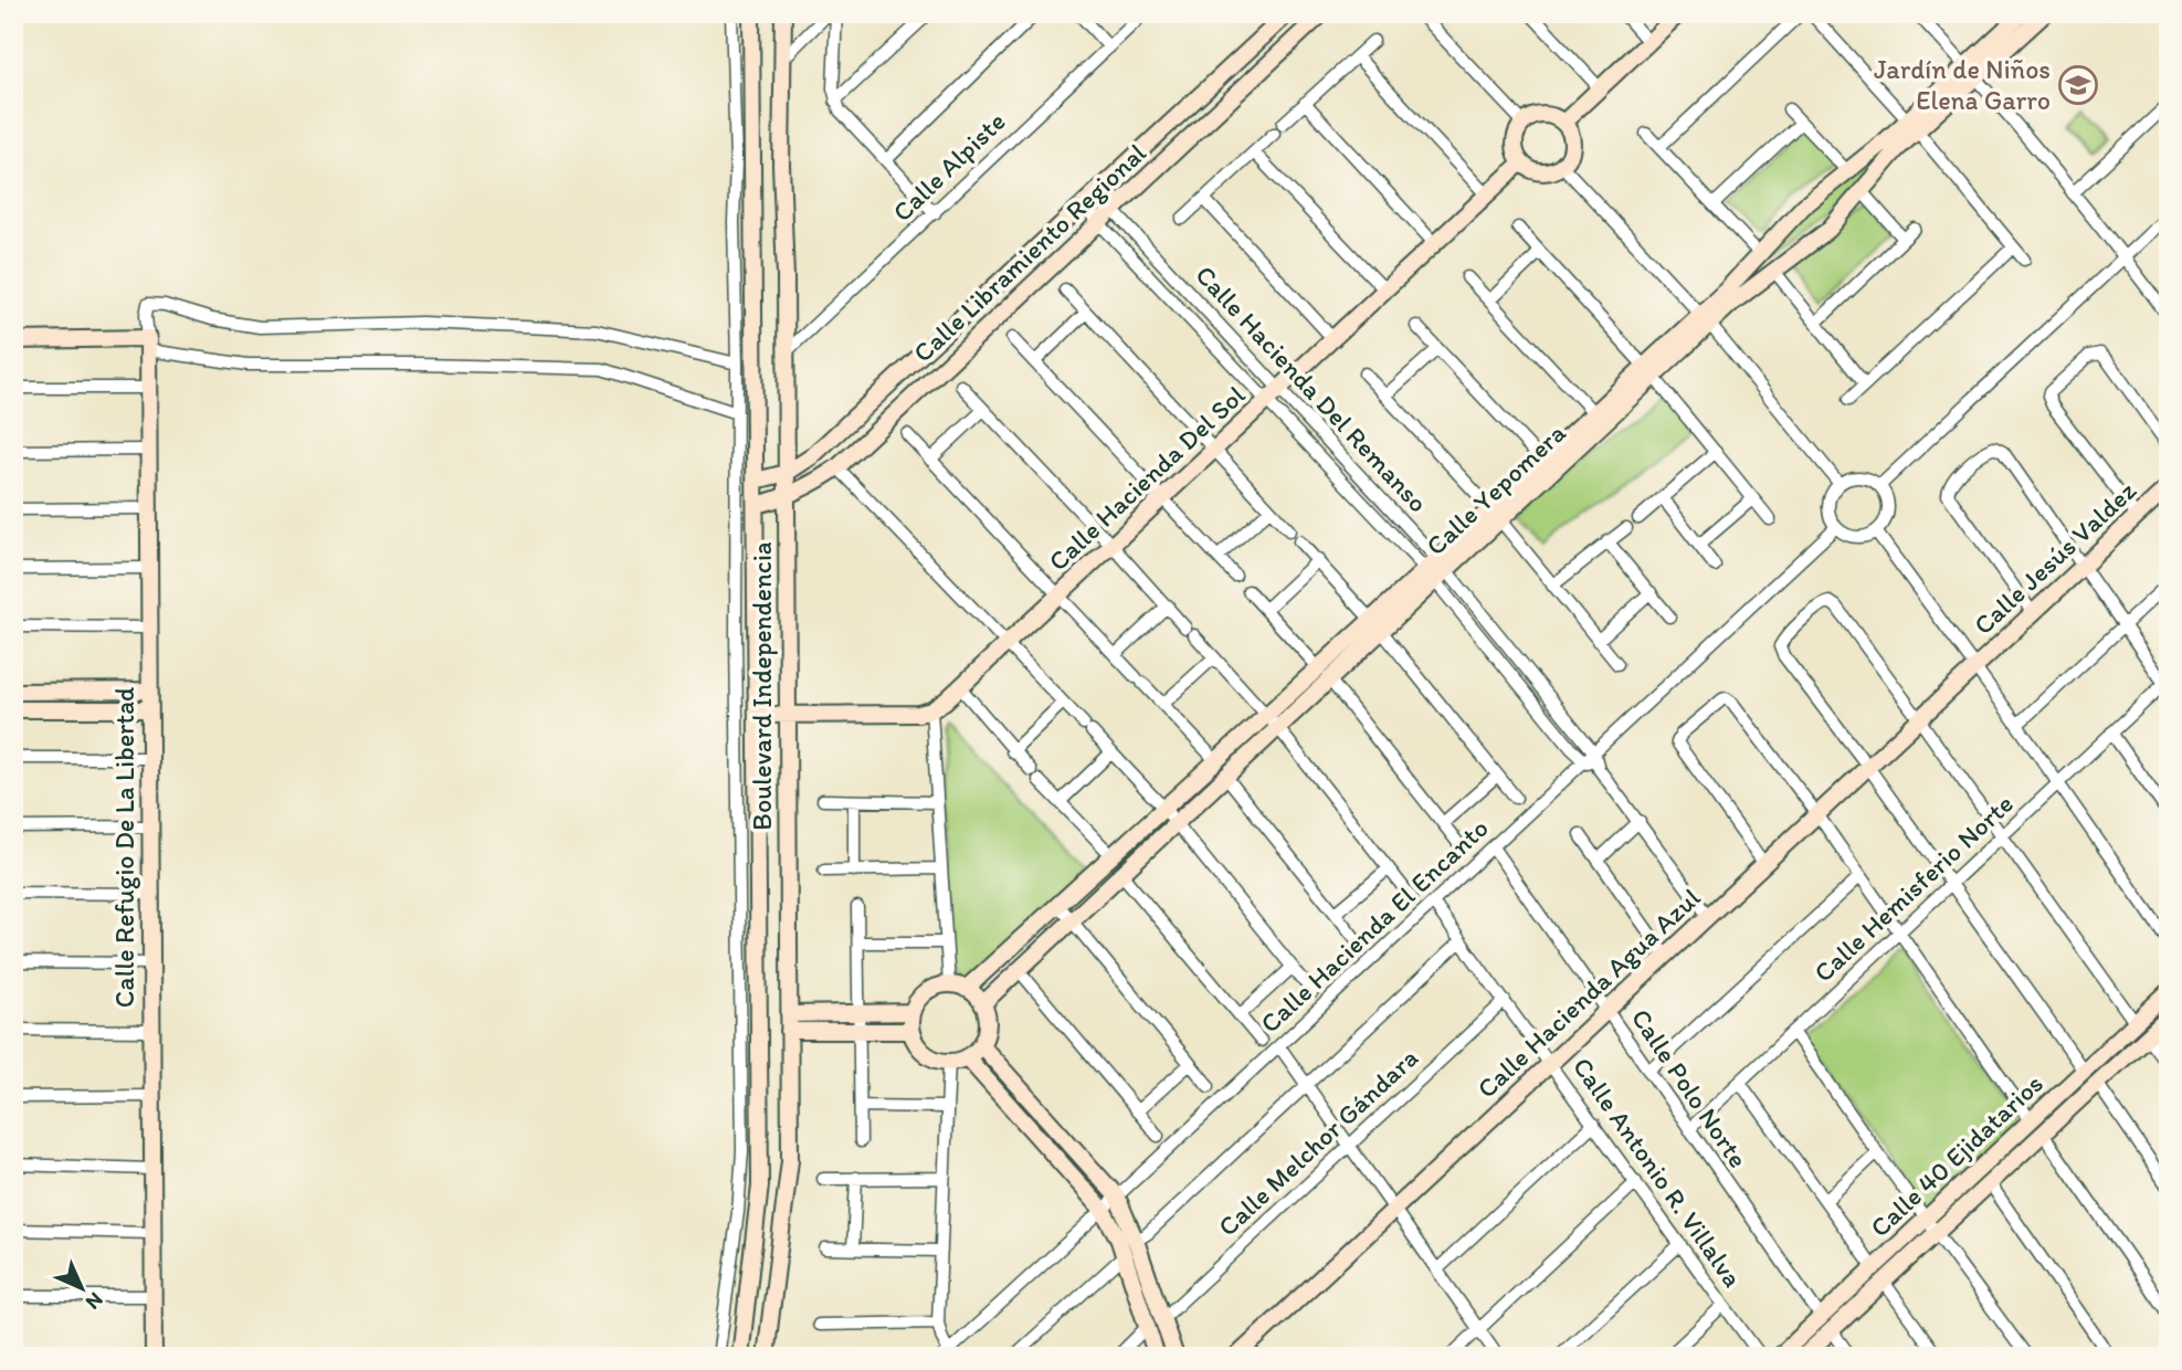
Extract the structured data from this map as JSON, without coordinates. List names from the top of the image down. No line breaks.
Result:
{"streets":{"street":["Calle Alpiste","Calle Libramiento Regional","Calle Hacienda Del Remanso","Calle Hacienda Del Sol","Calle Yepomera","Calle Jesús Valdez","Boulevard Independencia","Calle Refugio De La Libertad","Calle Hemisferio Norte","Calle Hacienda El Encanto","Calle Hacienda Agua Azul","Calle Polo Norte","Calle Melchor Gándara","Calle 40 Ejidatarios","Calle Antonio R. Villalva"]},"crossings":[["Calle Alpiste","Boulevard Independencia"],["Calle Libramiento Regional","Calle Hacienda Del Remanso"],["Calle Libramiento Regional","Boulevard Independencia"],["Calle Hacienda Del Remanso","Calle Hacienda Del Sol"],["Calle Hacienda Del Remanso","Calle Yepomera"],["Calle Hacienda Del Remanso","Calle Hacienda El Encanto"],["Calle Hacienda Del Remanso","Calle Hacienda Agua Azul"],["Calle Jesús Valdez","Calle Hacienda Agua Azul"],["Calle Hemisferio Norte","Calle Polo Norte"],["Calle Hacienda El Encanto","Calle Polo Norte"],["Calle Hacienda El Encanto","Calle Antonio R. Villalva"],["Calle Hacienda Agua Azul","Calle Polo Norte"],["Calle Hacienda Agua Azul","Calle Antonio R. Villalva"],["Calle Polo Norte","Calle 40 Ejidatarios"],["Calle Melchor Gándara","Calle Antonio R. Villalva"]],"places":{"school or university":["Jardín de Niños Elena Garro"]},"north":"bottom right"}
